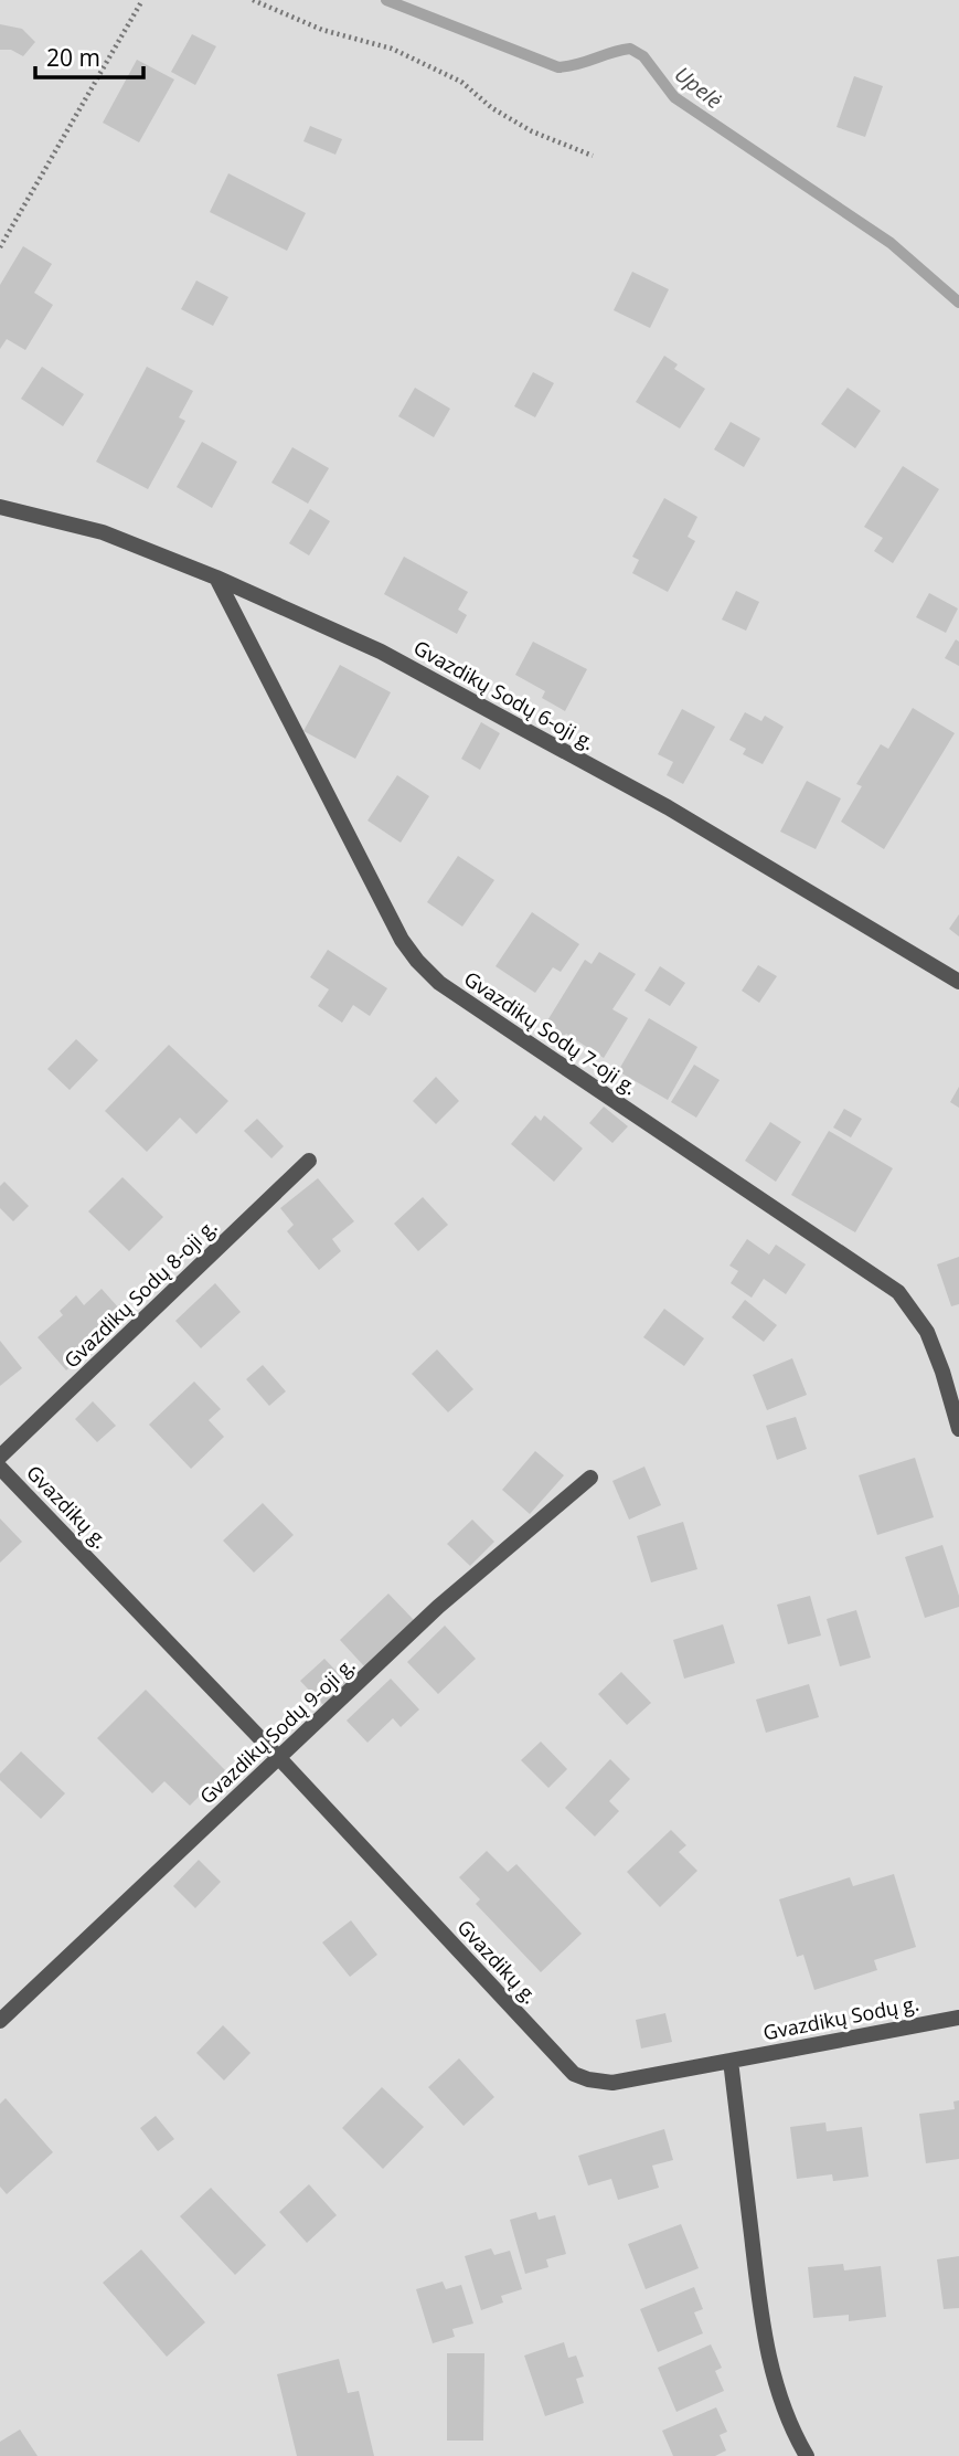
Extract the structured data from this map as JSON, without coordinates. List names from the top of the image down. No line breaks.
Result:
{"streets":{"street":["Gvazdikų Sodų 6-oji g.","Gvazdikų Sodų 7-oji g.","Gvazdikų Sodų 8-oji g.","Gvazdikų g.","Gvazdikų Sodų 9-oji g.","Gvazdikų Sodų g."]},"crossings":[["Gvazdikų Sodų 6-oji g.","Gvazdikų Sodų 7-oji g."],["Gvazdikų g.","Gvazdikų Sodų 9-oji g."],["Gvazdikų g.","Gvazdikų Sodų g."]],"water":["Upelė"],"scale_bar":"20 m"}
